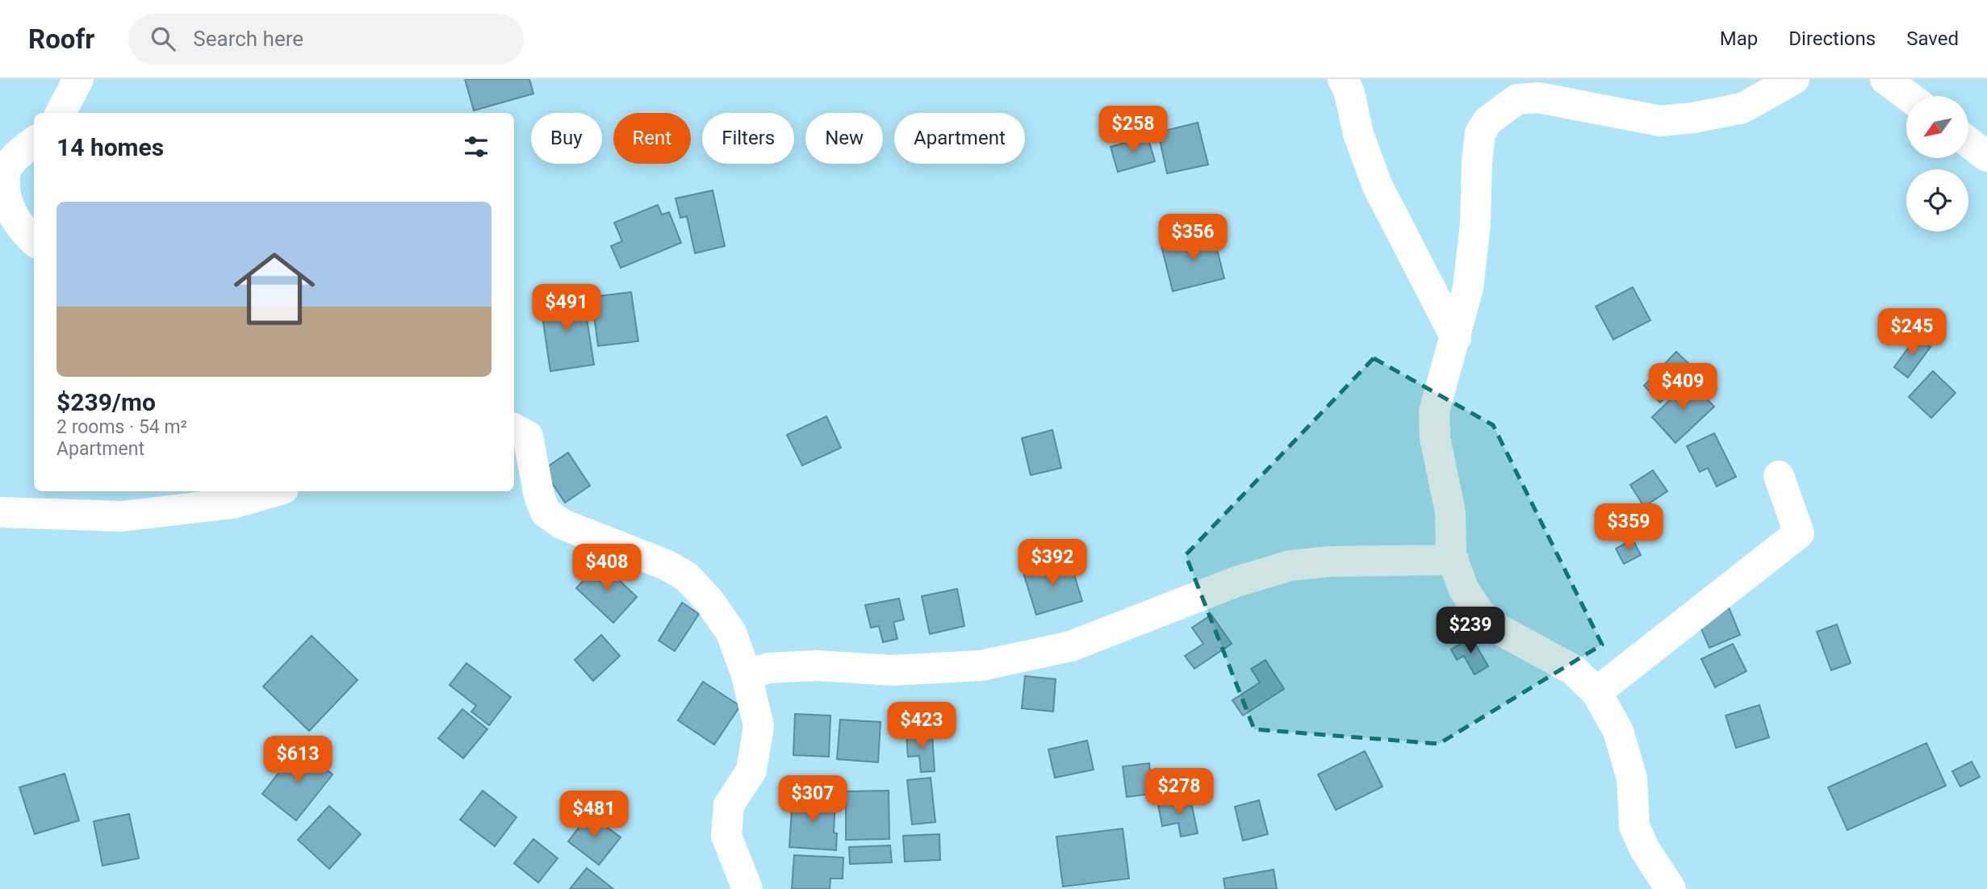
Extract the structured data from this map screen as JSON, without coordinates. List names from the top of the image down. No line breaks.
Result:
{"north":"bottom left","page":{"header":"Roofr","search":"Search here","nav":["Map","Directions","Saved"],"price":["$258","$356","$491","$245","$409","$359","$392","$408","$239","$423","$613","$278","$307","$481"],"chip":["Buy","Rent","Filters","New","Apartment"],"heading":"14 homes","list":[{"name":"$239/mo","note":"2 rooms · 54 m² · Apartment"}]}}
